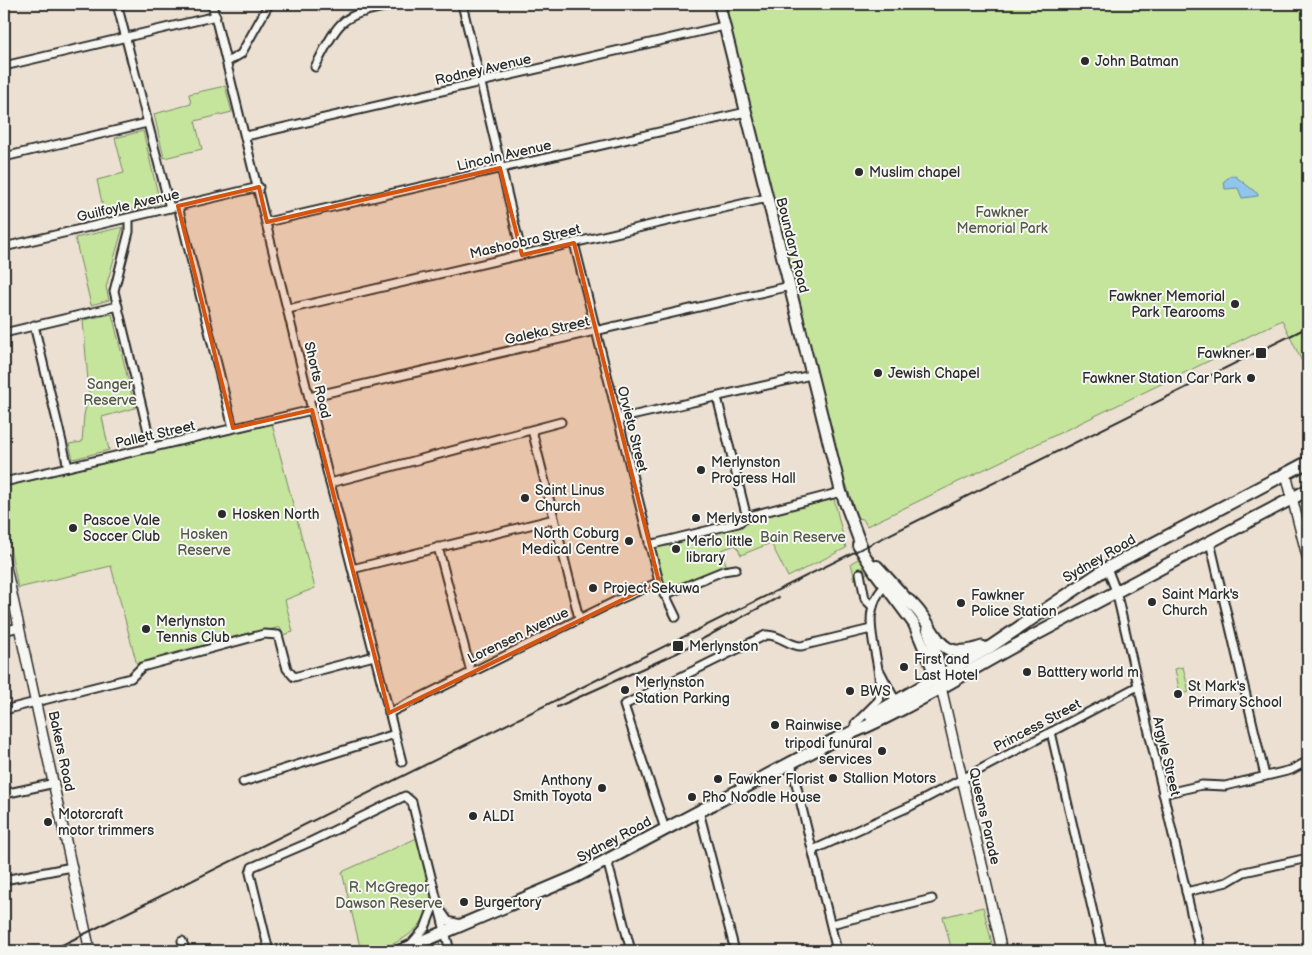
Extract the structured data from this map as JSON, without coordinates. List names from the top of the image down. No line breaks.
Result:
{"streets":{"highway":["Sydney Road"],"main road":["Boundary Road"],"street":["Rodney Avenue","Lincoln Avenue","Guilfoyle Avenue","Mashoobra Street","Galeka Street","Shorts Road","Orvieto Street","Pallett Street","Lorensen Avenue","Princess Street","Bakers Road","Argyle Street","Queens Parade"]},"crossings":[["Rodney Avenue","Boundary Road"],["Rodney Avenue","Shorts Road"],["Lincoln Avenue","Boundary Road"],["Lincoln Avenue","Shorts Road"],["Guilfoyle Avenue","Shorts Road"],["Mashoobra Street","Boundary Road"],["Mashoobra Street","Shorts Road"],["Mashoobra Street","Orvieto Street"],["Boundary Road","Galeka Street"],["Boundary Road","Sydney Road"],["Boundary Road","Queens Parade"],["Galeka Street","Shorts Road"],["Galeka Street","Orvieto Street"],["Shorts Road","Pallett Street"],["Shorts Road","Lorensen Avenue"],["Orvieto Street","Lorensen Avenue"],["Sydney Road","Argyle Street"],["Sydney Road","Queens Parade"],["Princess Street","Argyle Street"],["Princess Street","Queens Parade"]],"parks":["Fawkner Memorial Park","Sanger Reserve","Hosken Reserve","Bain Reserve","R. McGregor Dawson Reserve"],"places":{"other":["John Batman","Muslim chapel","Fawkner Memorial Park Tearooms","Jewish Chapel","Fawkner Station Car Park","Merlynston Progress Hall","Saint Linus Church","Hosken North","Merlyston","Pascoe Vale Soccer Club","North Coburg Medical Centre","Merlo little library","Project Sekuwa","Saint Mark's Church","Fawkner Police Station","Merlynston Tennis Club","First and Last Hotel","Batttery world m","Merlynston Station Parking","BWS","St Mark's Primary School","Rainwise","tripodi funural services","Stallion Motors","Fawkner Florist","Anthony Smith Toyota","Pho Noodle House","ALDI","Motorcraft motor trimmers","Burgertory"],"transit":["Fawkner","Merlynston"]}}
